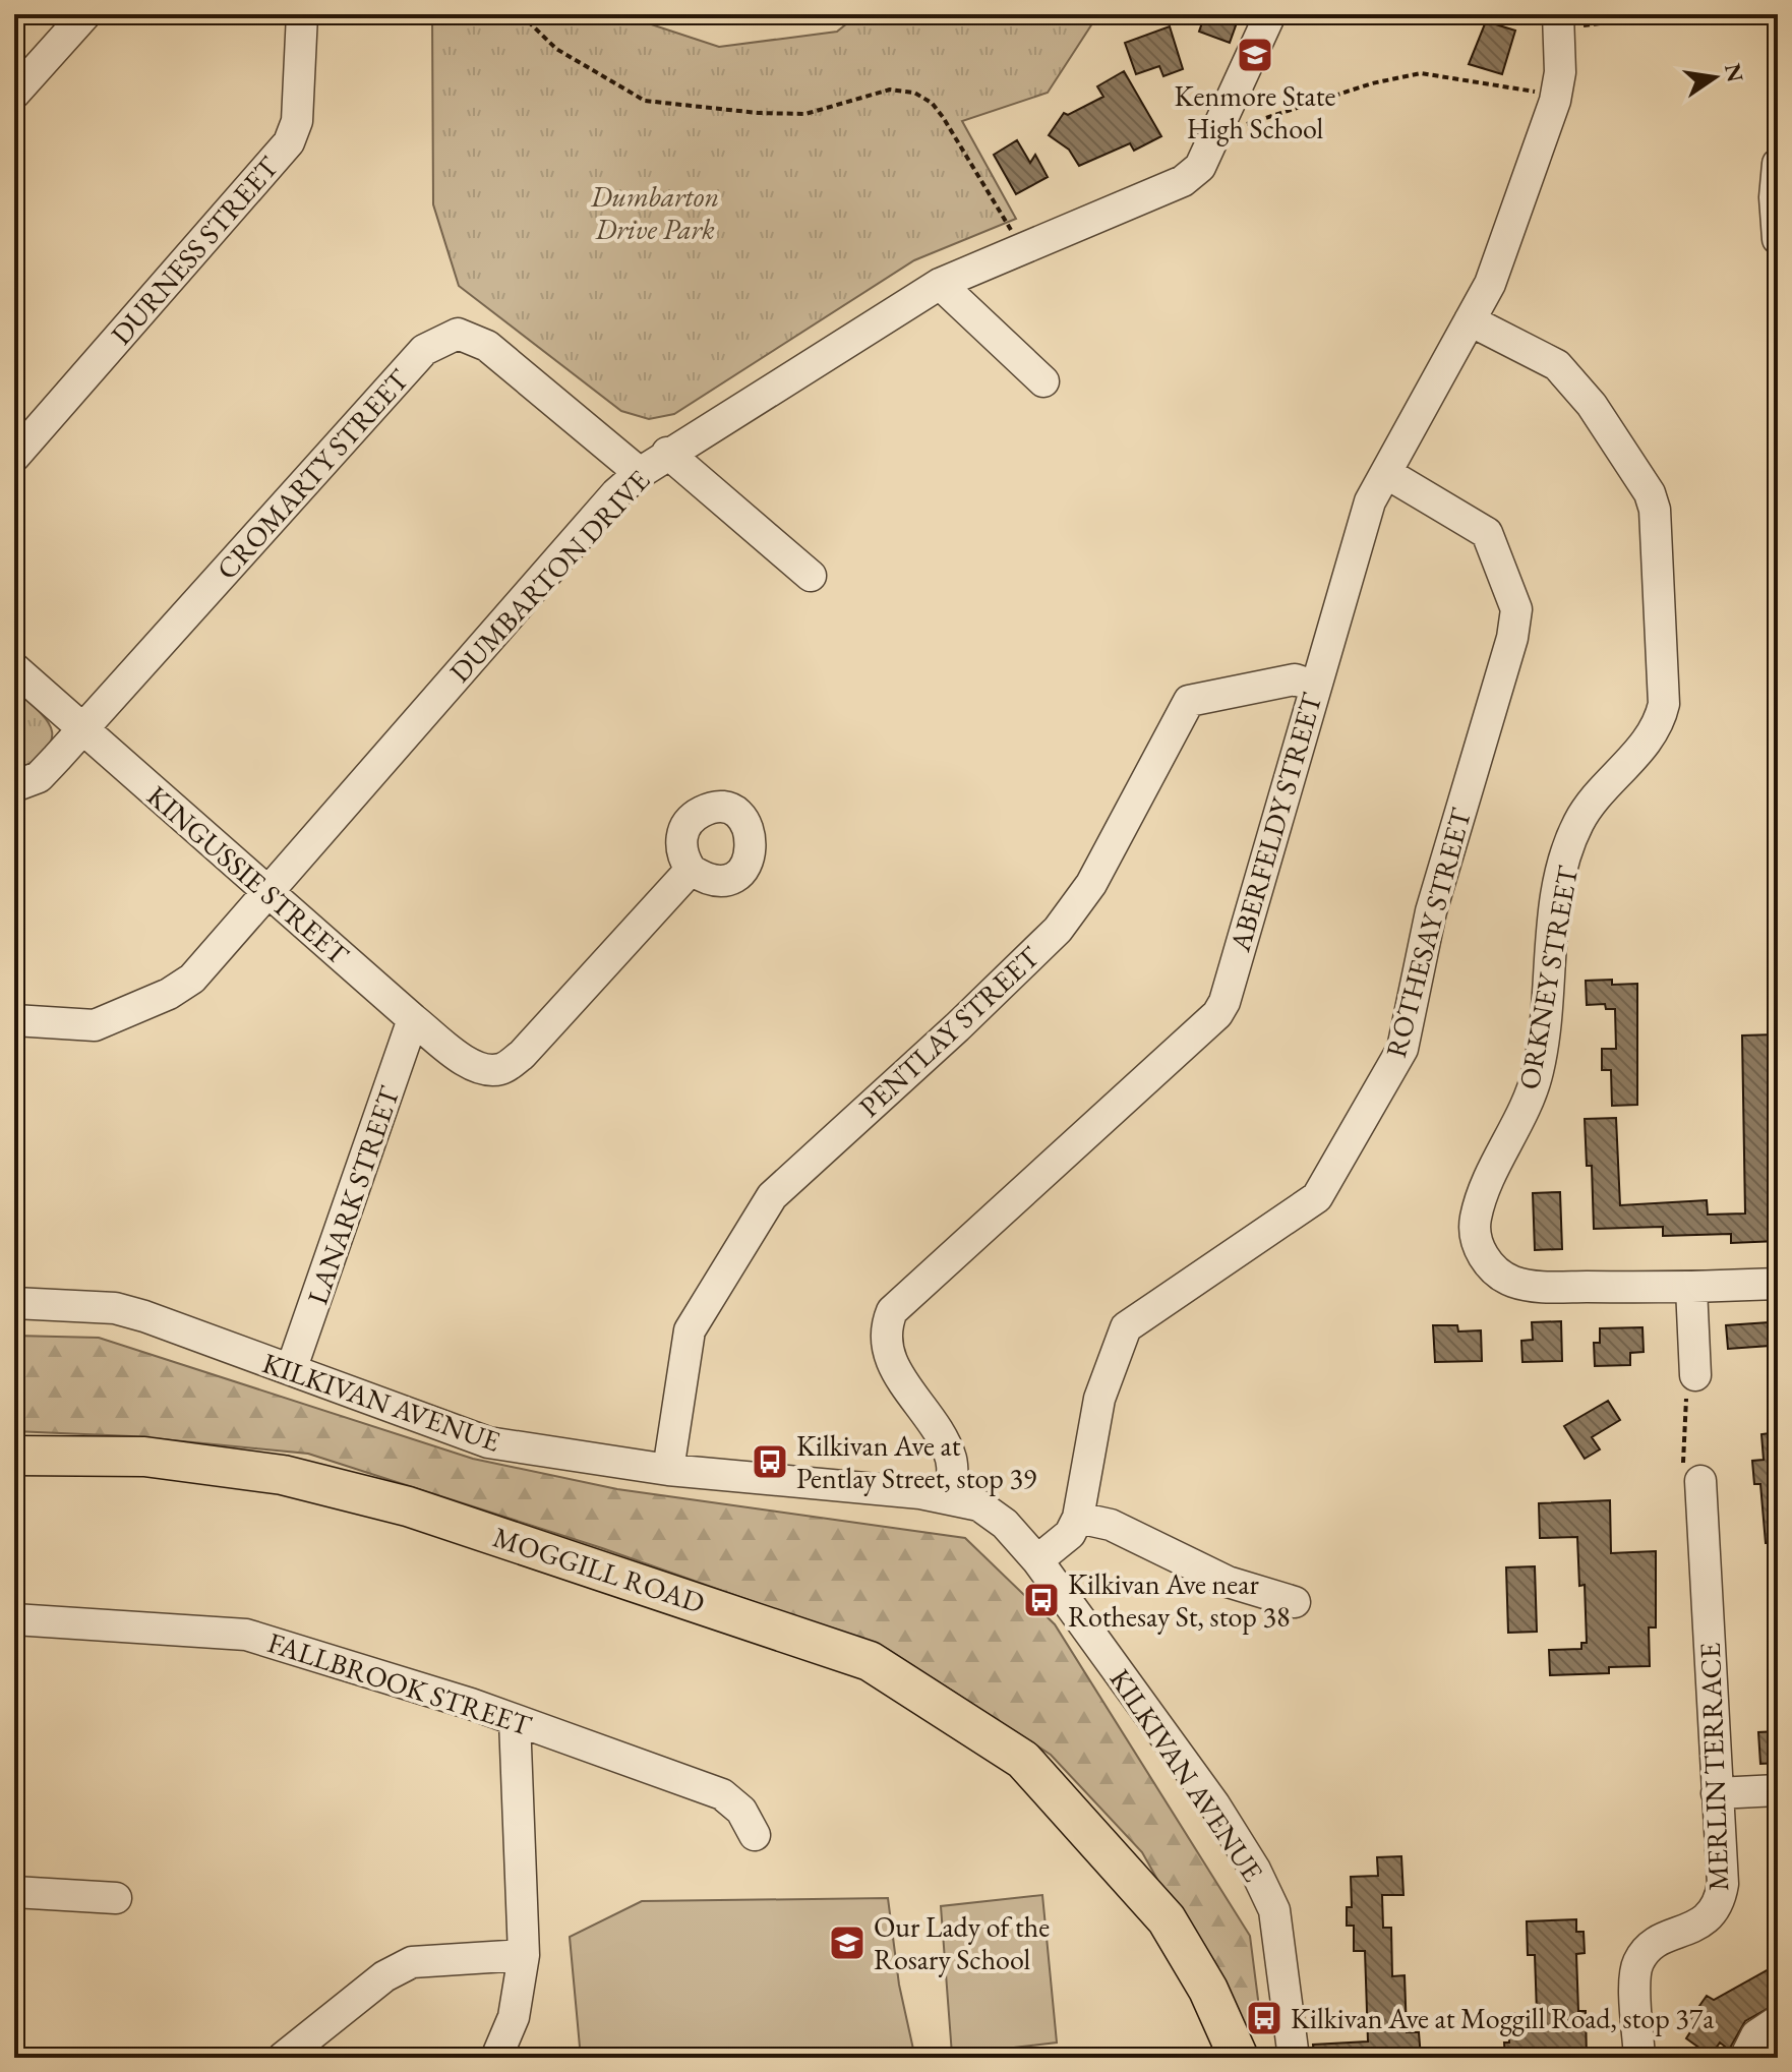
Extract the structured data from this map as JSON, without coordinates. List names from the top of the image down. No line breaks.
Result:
{"streets":{"main road":["MOGGILL ROAD"],"street":["DURNESS STREET","CROMARTY STREET","DUMBARTON DRIVE","ABERFELDY STREET","KINGUSSIE STREET","ROTHESAY STREET","ORKNEY STREET","PENTLAY STREET","LANARK STREET","KILKIVAN AVENUE","FALLBROOK STREET","MERLIN TERRACE"]},"crossings":[["CROMARTY STREET","DUMBARTON DRIVE"],["CROMARTY STREET","KINGUSSIE STREET"],["DUMBARTON DRIVE","KINGUSSIE STREET"],["ABERFELDY STREET","ROTHESAY STREET"],["ABERFELDY STREET","ORKNEY STREET"],["ABERFELDY STREET","PENTLAY STREET"],["ABERFELDY STREET","KILKIVAN AVENUE"],["KINGUSSIE STREET","LANARK STREET"],["ROTHESAY STREET","KILKIVAN AVENUE"],["PENTLAY STREET","KILKIVAN AVENUE"],["LANARK STREET","KILKIVAN AVENUE"]],"parks":["Dumbarton Drive Park"],"places":{"school or university":["Kenmore State High School","Our Lady of the Rosary School"],"bus stop":["Kilkivan Ave at Pentlay Street, stop 39","Kilkivan Ave near Rothesay St, stop 38","Kilkivan Ave at Moggill Road, stop 37a"]},"north":"right"}
